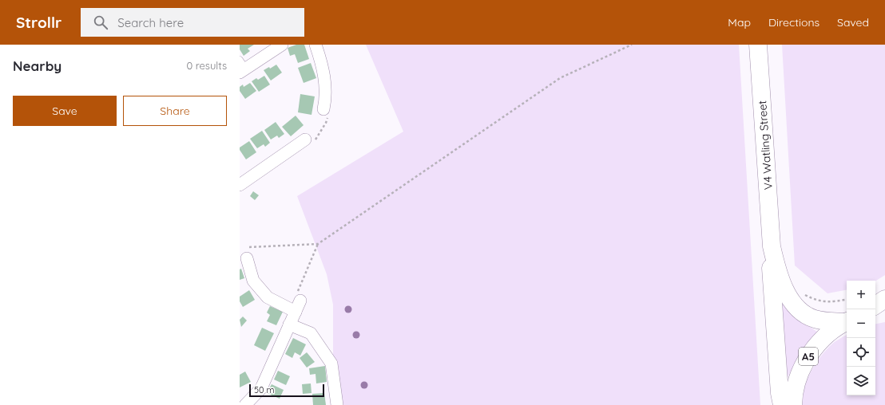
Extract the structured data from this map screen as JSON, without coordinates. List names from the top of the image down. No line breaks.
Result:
{"streets":{"main road":["V4 Watling Street","A5"]},"scale_bar":"50 m","page":{"header":"Strollr","search":"Search here","nav":["Map","Directions","Saved"],"heading":["Nearby","0 results"],"buttons":["Save","Share"],"map_buttons":["+","−"],"scale":"50 m"}}
